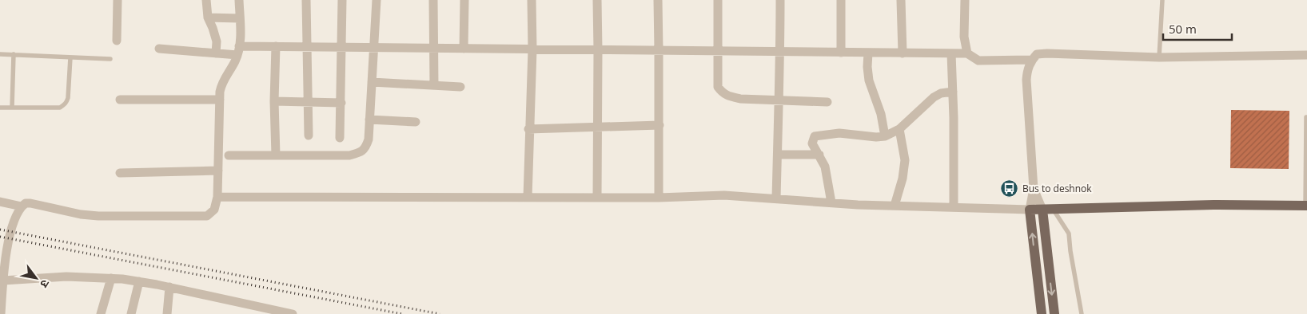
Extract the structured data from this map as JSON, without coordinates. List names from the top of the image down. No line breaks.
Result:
{"places":{"bus stop":["Bus to deshnok"]},"scale_bar":"50 m","north":"bottom right"}
